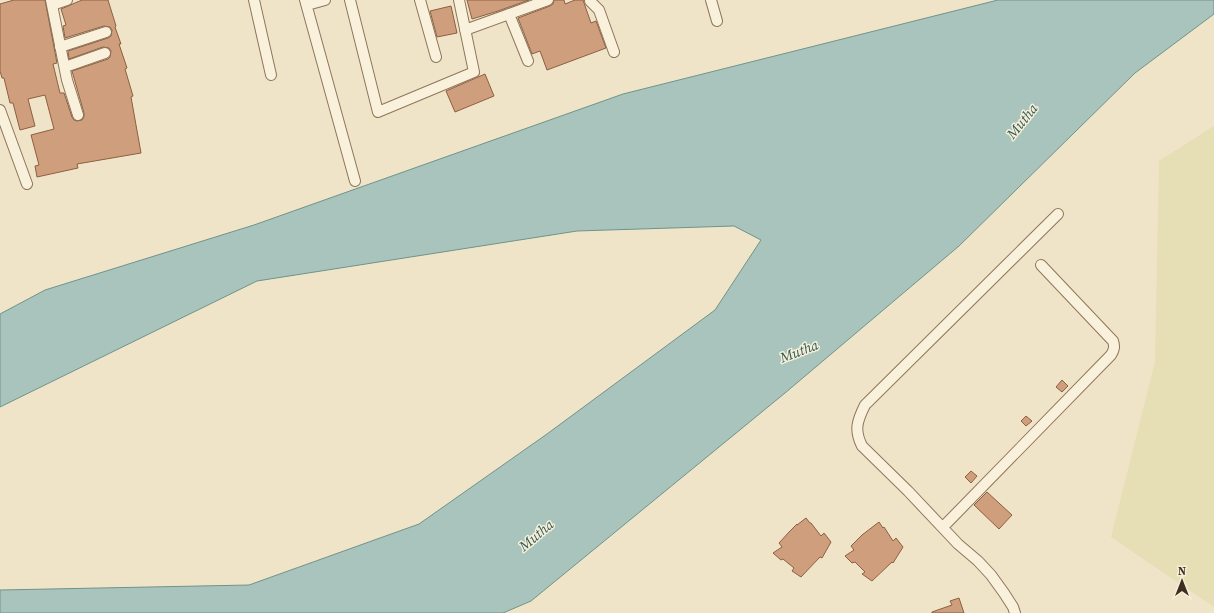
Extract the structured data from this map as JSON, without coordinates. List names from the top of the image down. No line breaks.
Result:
{"water":["Mutha"],"north":"top"}
